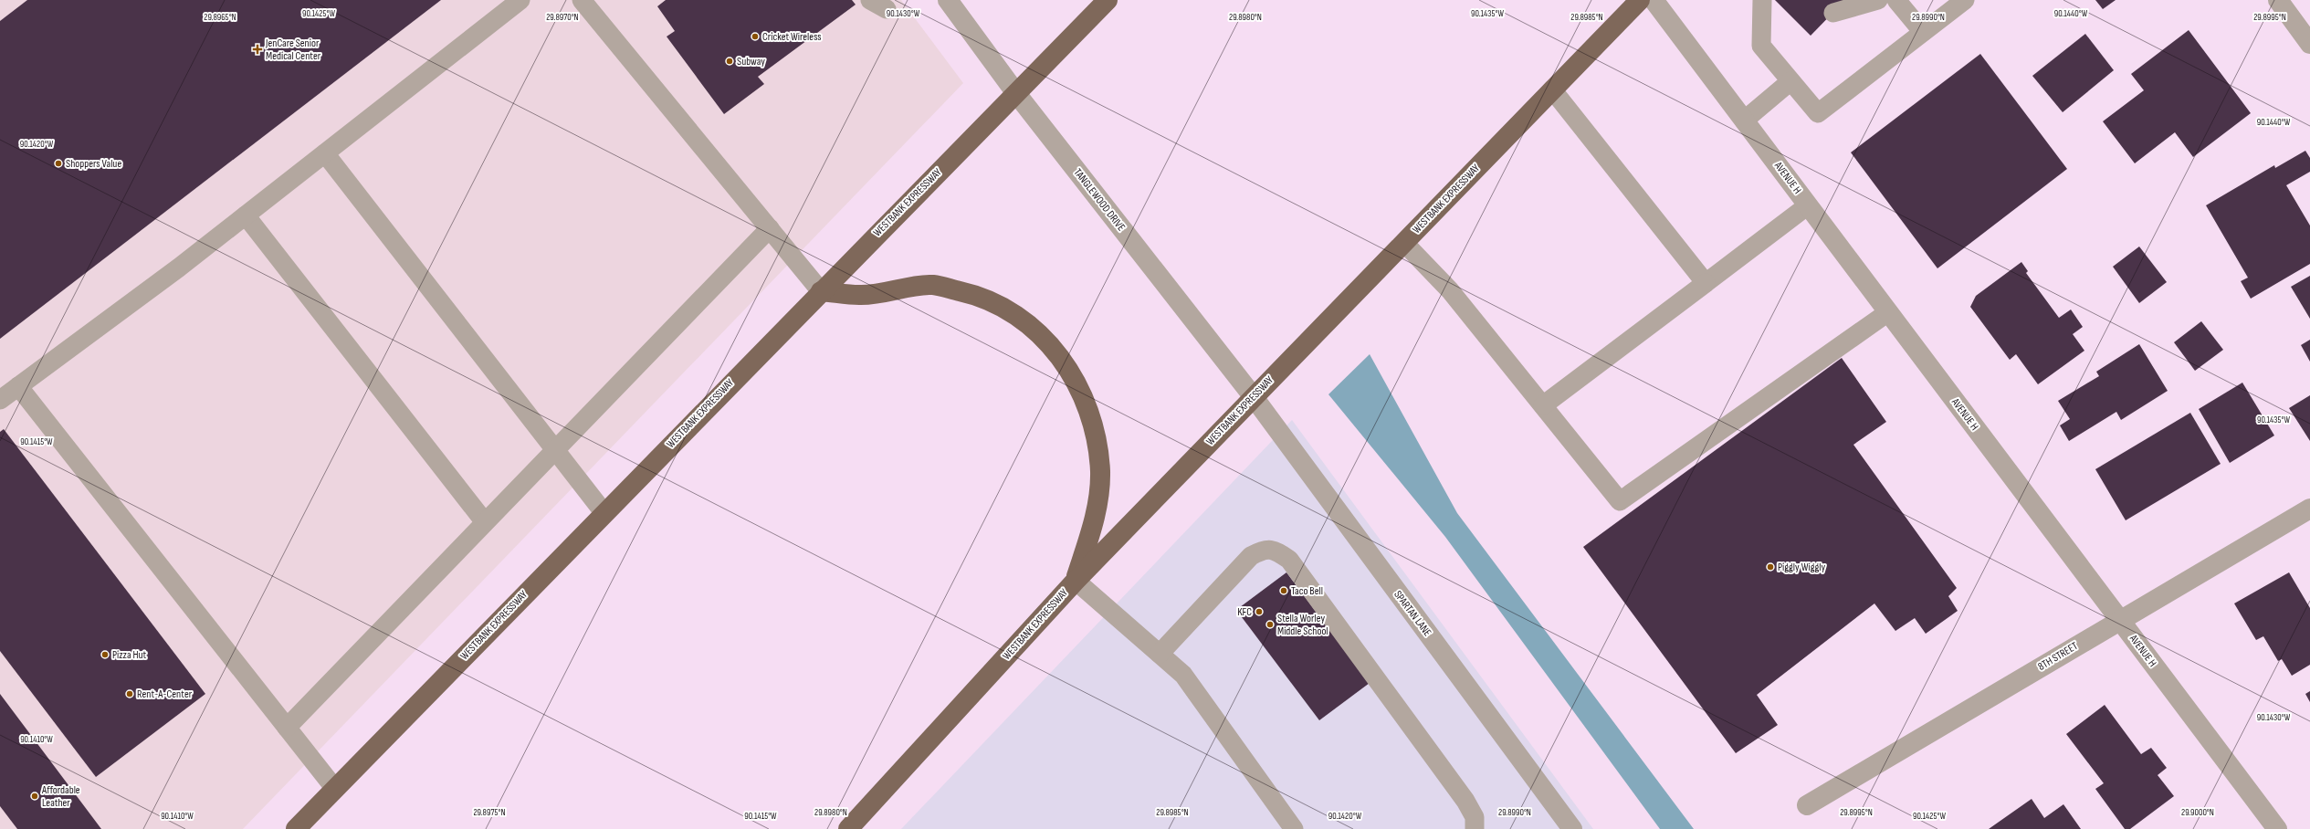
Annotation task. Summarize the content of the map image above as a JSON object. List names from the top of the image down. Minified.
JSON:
{"streets":{"highway":["WESTBANK EXPRESSWAY"],"street":["AVENUE H","TANGLEWOOD DRIVE","SPARTAN LANE","8TH STREET"]},"crossings":[["AVENUE H","8TH STREET"],["WESTBANK EXPRESSWAY","TANGLEWOOD DRIVE"],["WESTBANK EXPRESSWAY","SPARTAN LANE"],["TANGLEWOOD DRIVE","SPARTAN LANE"]],"places":{"other":["Cricket Wireless","Subway","Shoppers Value","Piggly Wiggly","Taco Bell","KFC","Stella Worley Middle School","Pizza Hut","Rent-A-Center","Affordable Leather"],"health":["JenCare Senior Medical Center"]},"coordinates":["90.1440°W","90.1430°W","90.1425°W","90.1435°W","29.8965°N","29.8970°N","29.8980°N","29.8985°N","29.8990°N","29.8995°N","90.1420°W","90.1415°W","90.1410°W","29.8975°N","29.9000°N"]}
